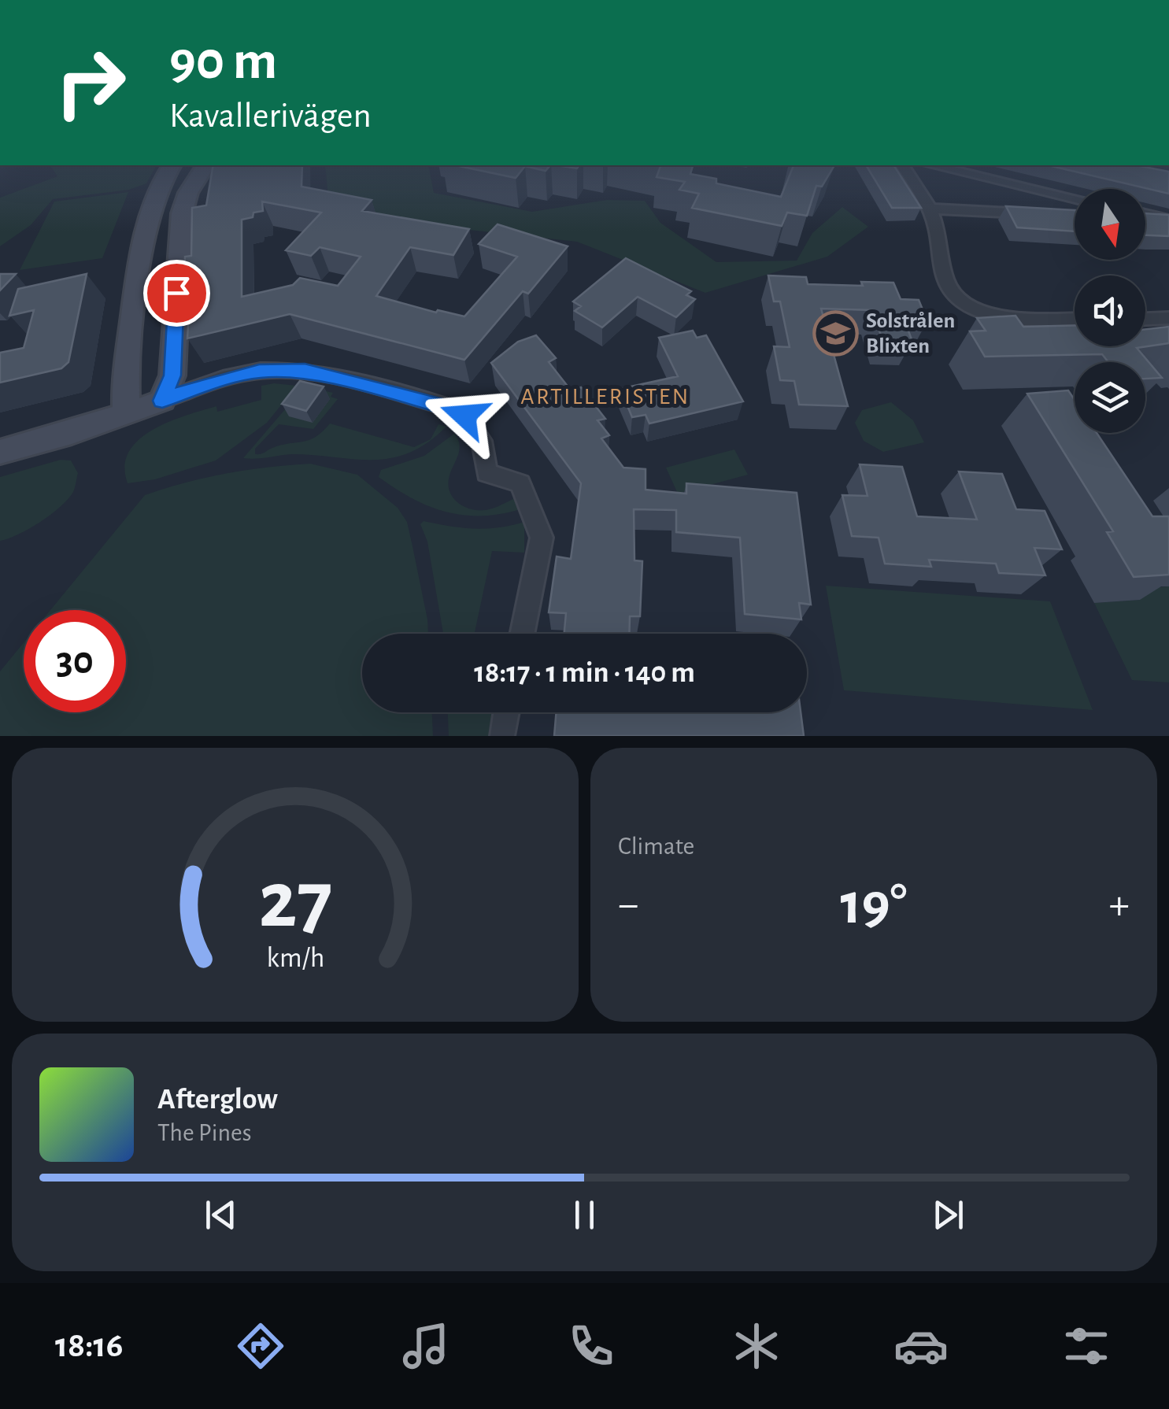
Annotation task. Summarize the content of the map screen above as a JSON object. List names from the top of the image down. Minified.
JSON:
{"districts":["ARTILLERISTEN"],"places":{"school or university":["Solstrålen Blixten"]},"north":"bottom","page":{"turn":["90 m","Kavallerivägen"],"limit":"30","trip":"18:17 · 1 min · 140 m","tile":"Climate","heat":["−","19°","+"],"song":["Afterglow","The Pines"],"tabs":"18:16","gauge":["27","km/h"]}}
